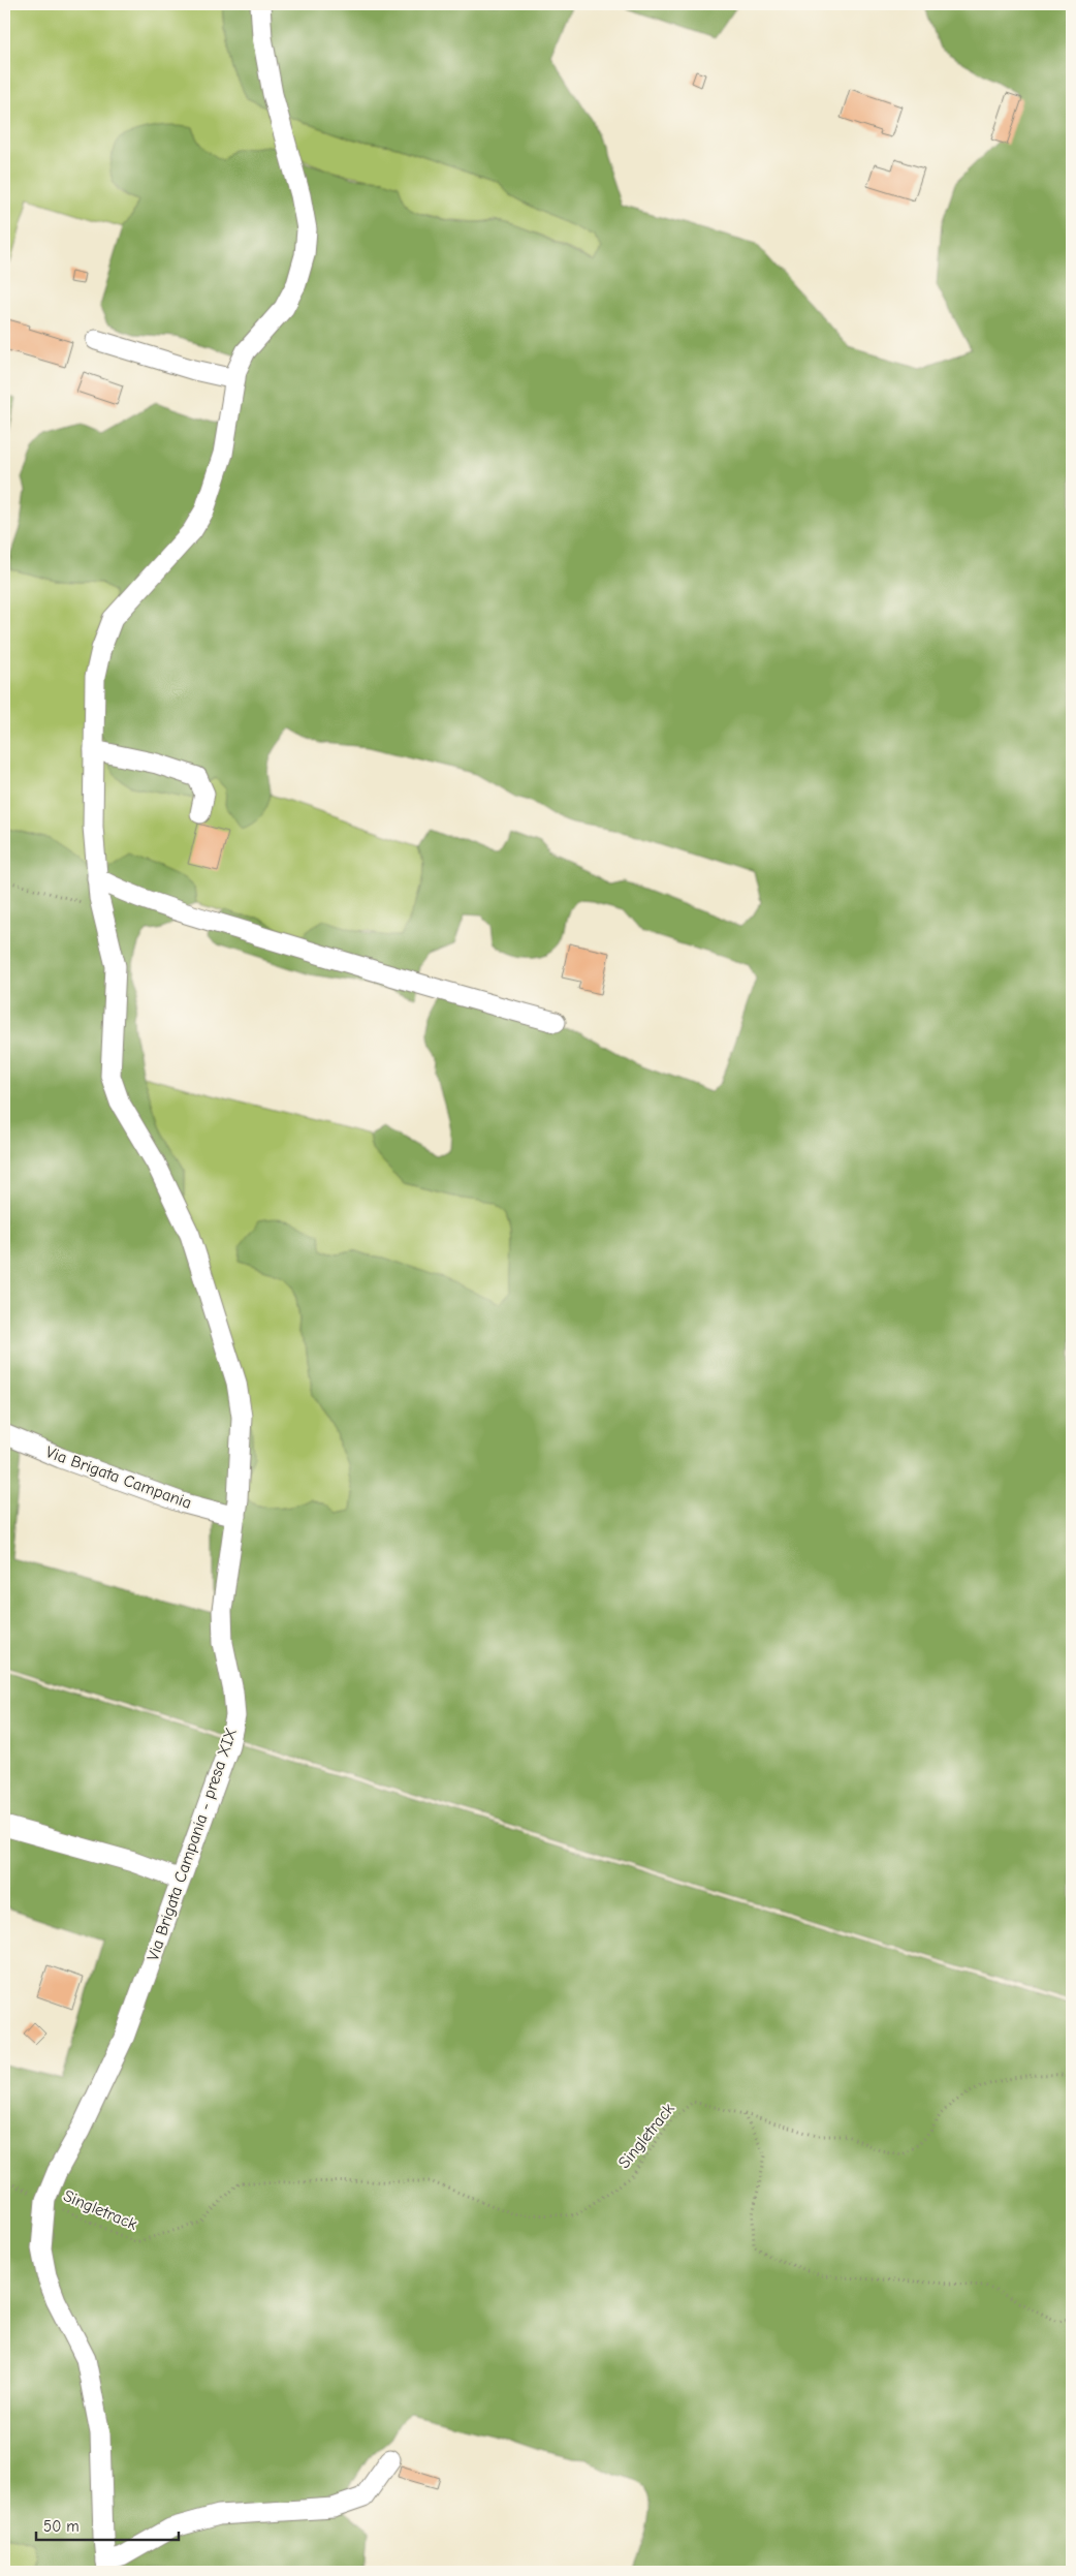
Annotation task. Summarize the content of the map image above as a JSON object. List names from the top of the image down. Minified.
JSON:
{"streets":{"street":["Via Brigata Campania","Via Brigata Campania - presa XIX"],"path":["Singletrack"]},"crossings":[["Via Brigata Campania","Via Brigata Campania - presa XIX"],["Via Brigata Campania - presa XIX","Singletrack"]],"scale_bar":"50 m"}
